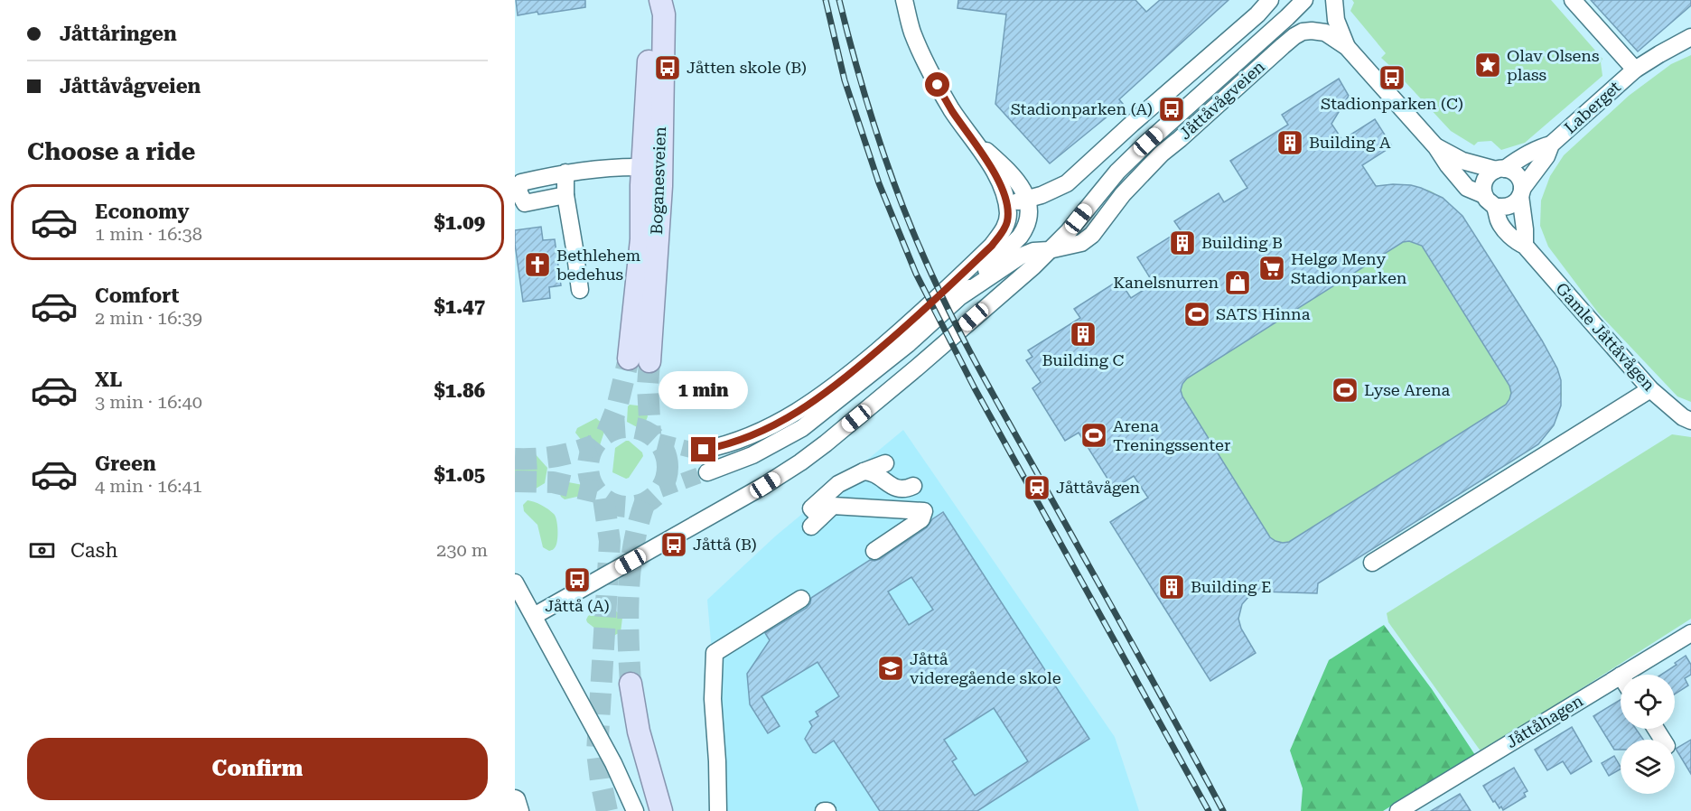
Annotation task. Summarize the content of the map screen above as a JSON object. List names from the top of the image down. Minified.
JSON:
{"streets":{"main road":["Boganesveien"],"street":["Jåttåvågveien","Laberget","Gamle Jåttåvågen","Jåttåhagen"]},"crossings":[["Laberget","Gamle Jåttåvågen"]],"places":{"place":["Olav Olsens plass"],"bus stop":["Jåtten skole (B)","Stadionparken (C)","Stadionparken (A)","Jåttå (B)","Jåttå (A)"],"building":["Building A","Building B","Building C","Building E"],"church":["Bethlehem bedehus"],"supermarket":["Helgø Meny Stadionparken"],"shop":["Kanelsnurren"],"sports":["SATS Hinna","Lyse Arena","Arena Treningssenter"],"station":["Jåttåvågen"],"school or university":["Jåttå videregående skole"]},"page":{"banner":["Jåttåringen","Jåttåvågveien"],"heading":"Choose a ride","list":[{"name":"Economy","note":"1 min · 16:38","value":"$1.09"},{"name":"Comfort","note":"2 min · 16:39","value":"$1.47"},{"name":"XL","note":"3 min · 16:40","value":"$1.86"},{"name":"Green","note":"4 min · 16:41","value":"$1.05"}],"bubble":"1 min","pay":["Cash","230 m"],"buttons":"Confirm"}}
